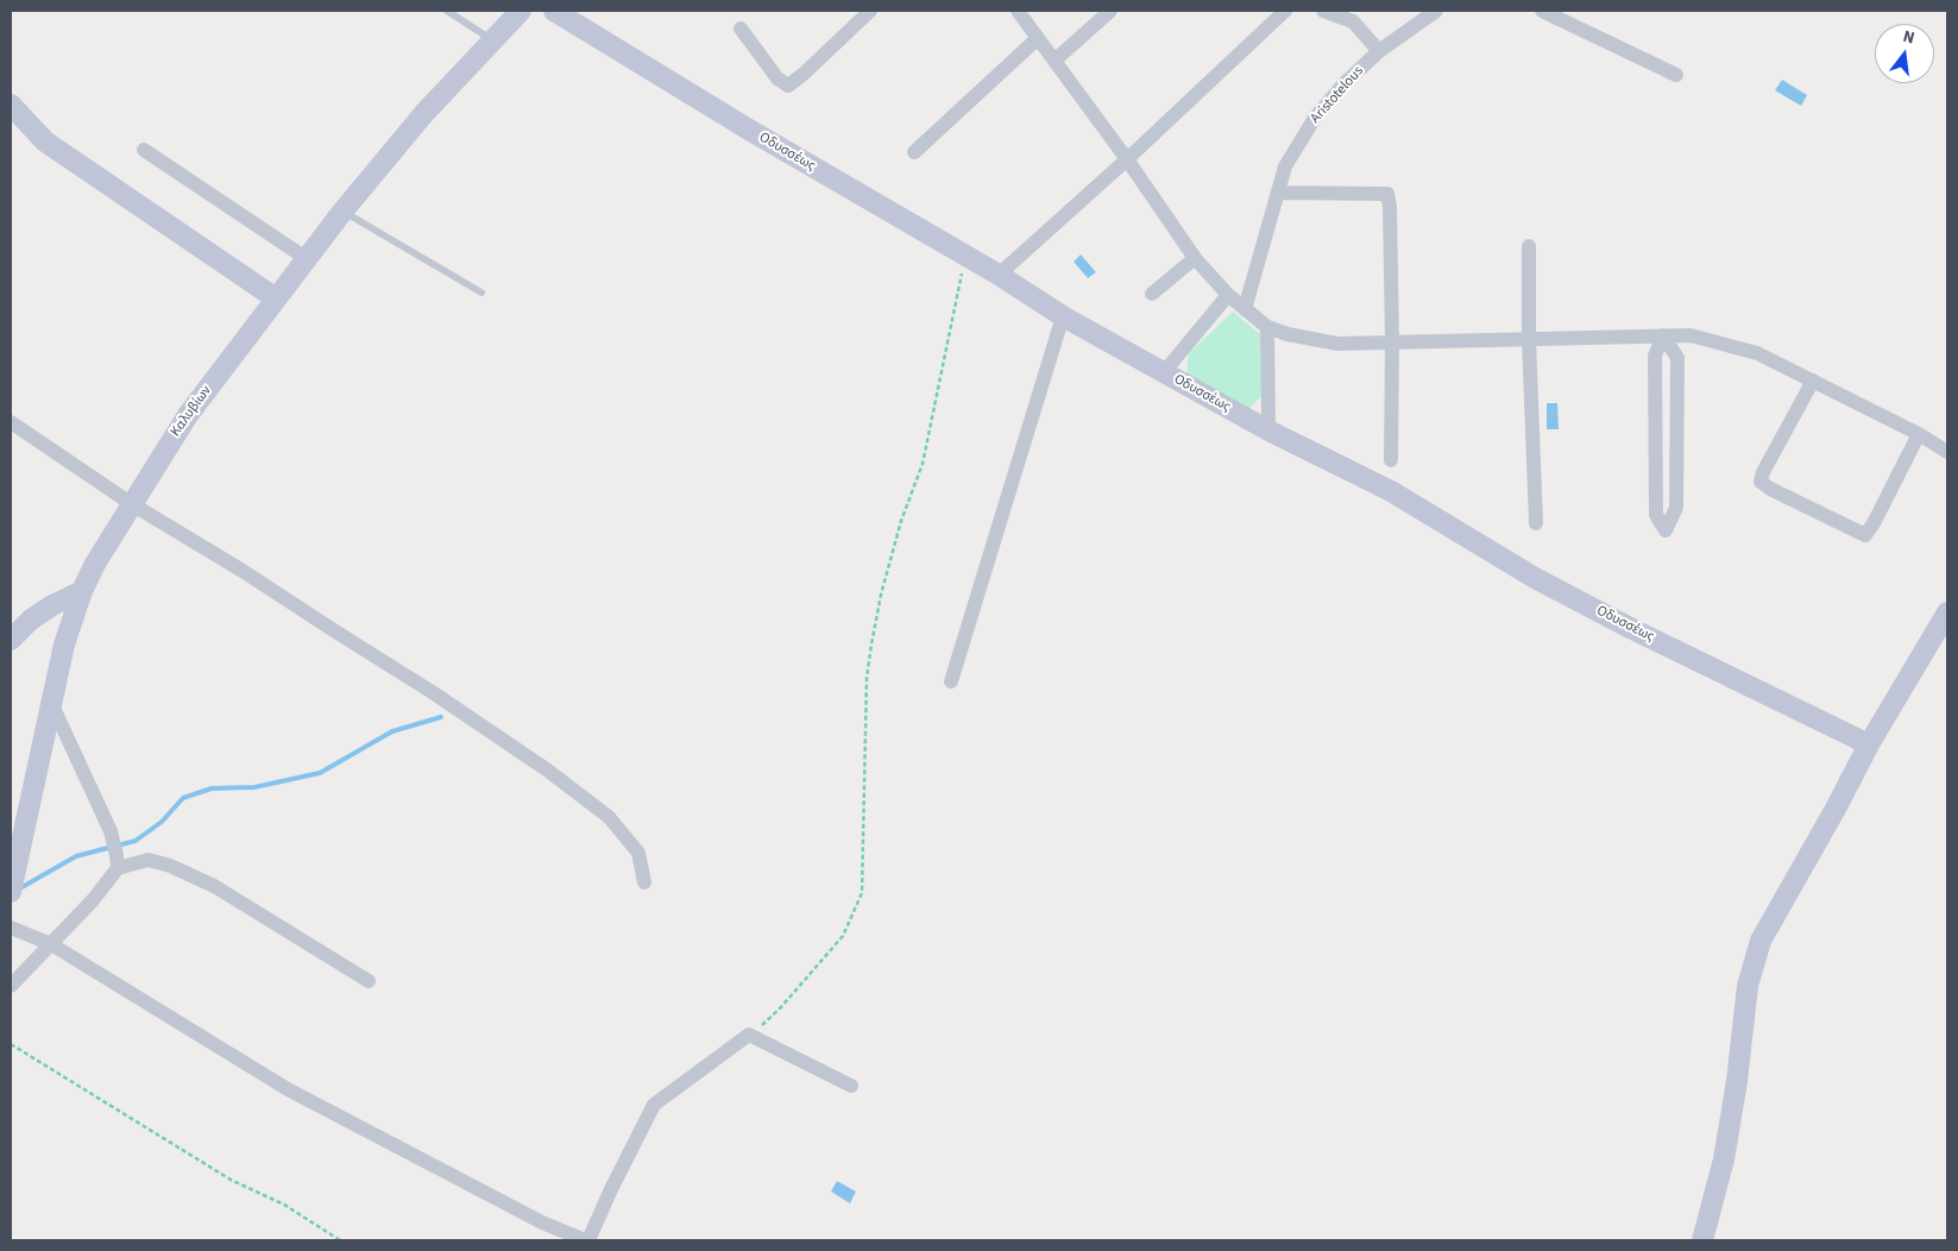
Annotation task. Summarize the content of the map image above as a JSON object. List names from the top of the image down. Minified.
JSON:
{"streets":{"street":["Aristotelous","Οδυσσέως","Καλυβίων"]},"north":"top"}
